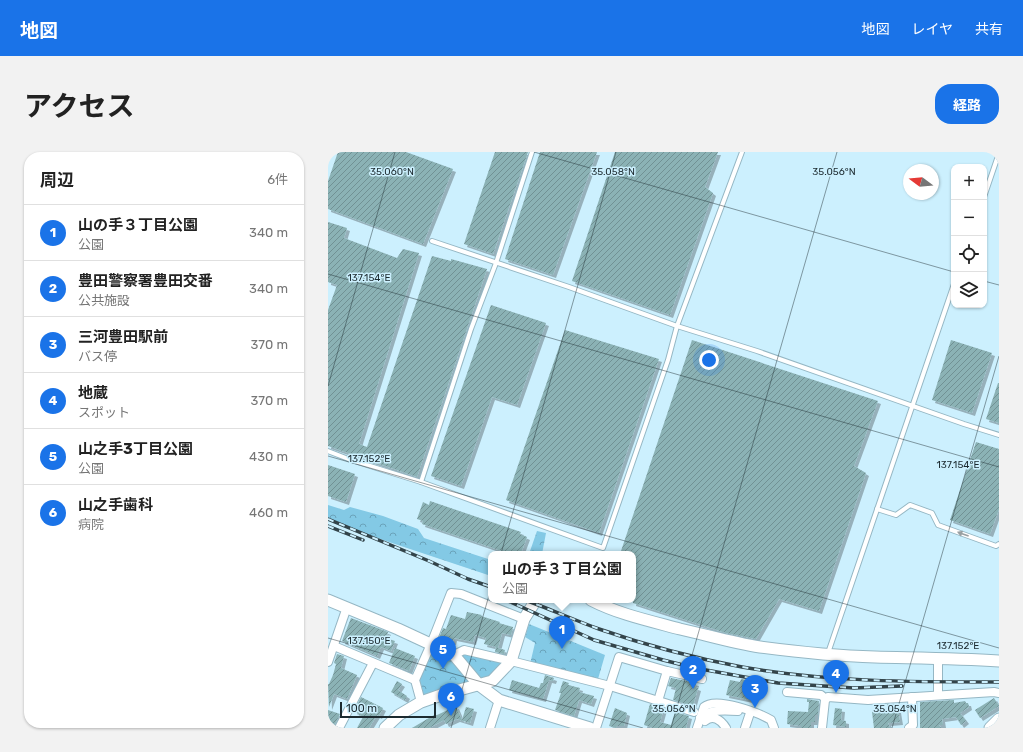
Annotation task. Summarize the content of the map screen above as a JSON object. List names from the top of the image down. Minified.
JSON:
{"scale_bar":"100 m","north":"left","page":{"header":"地図","nav":["地図","レイヤ","共有"],"title":"アクセス","buttons":"経路","heading":["周辺","6件"],"map_buttons":["+","−"],"list":[{"mark":"1","name":"山の手３丁目公園","note":"公園","value":"340 m"},{"mark":"2","name":"豊田警察署豊田交番","note":"公共施設","value":"340 m"},{"mark":"3","name":"三河豊田駅前","note":"バス停","value":"370 m"},{"mark":"4","name":"地蔵","note":"スポット","value":"370 m"},{"mark":"5","name":"山之手3丁目公園","note":"公園","value":"430 m"},{"mark":"6","name":"山之手歯科","note":"病院","value":"460 m"}],"popup":["山の手３丁目公園","公園"],"pins":["1","5","2","4","3","6"],"scale":"100 m"},"coordinates":["35.060°N","35.058°N","35.056°N","137.154°E","137.152°E","137.150°E","35.054°N"]}
